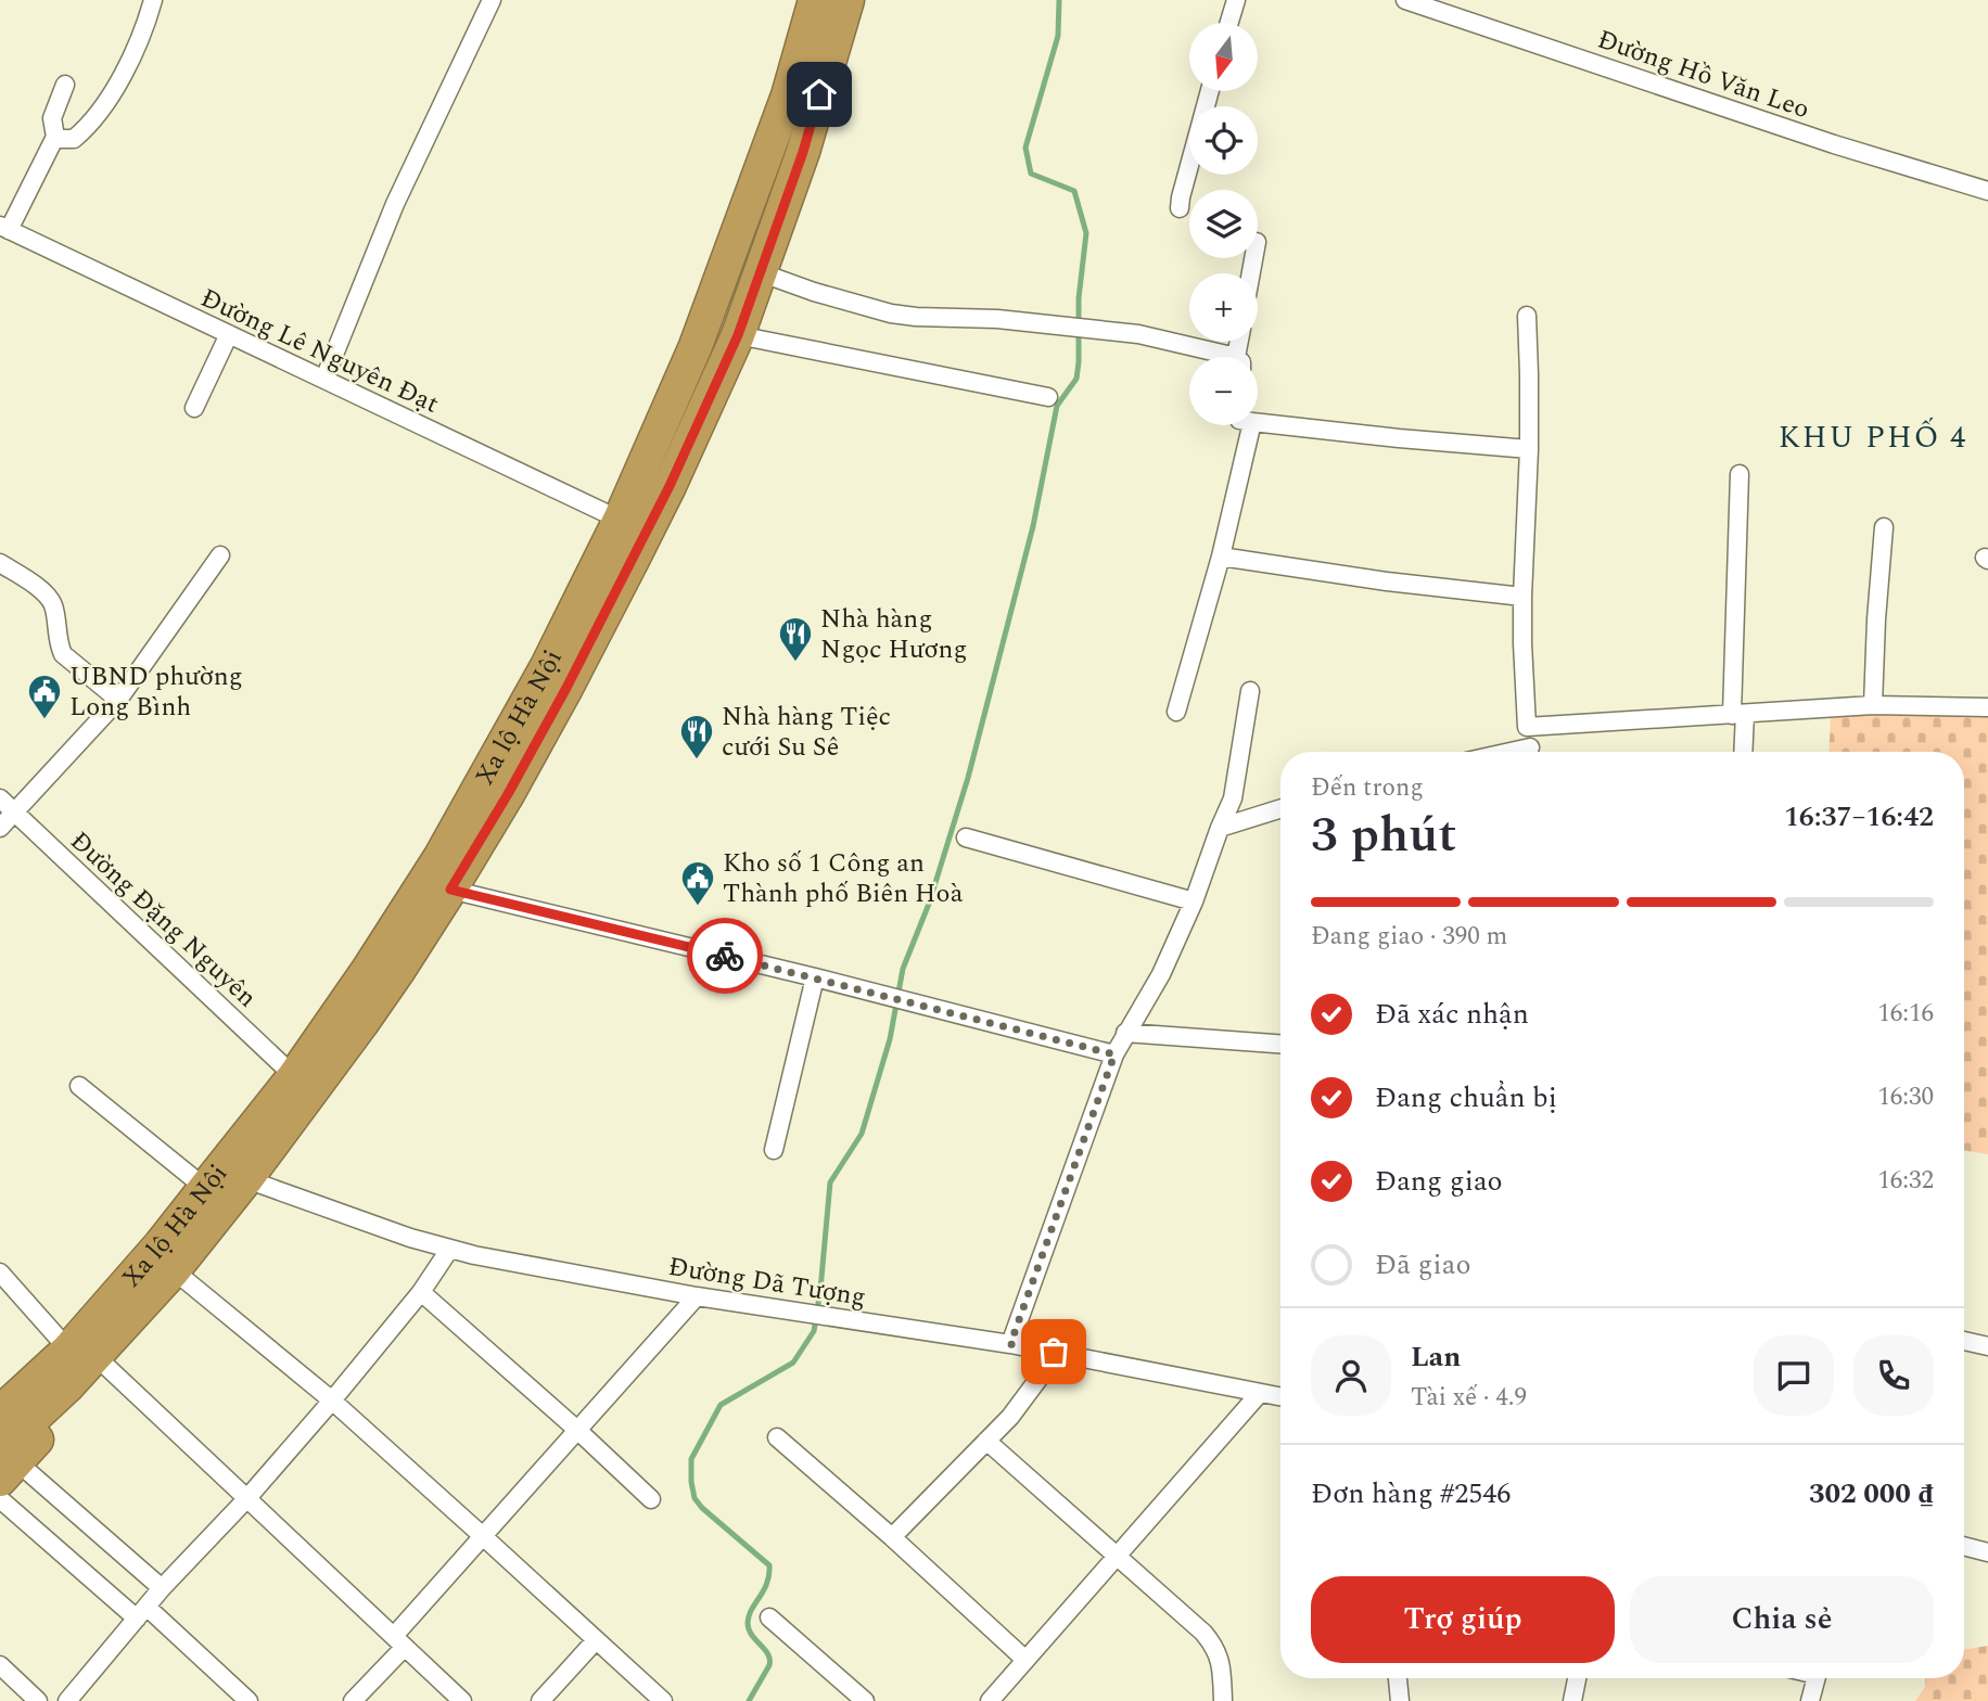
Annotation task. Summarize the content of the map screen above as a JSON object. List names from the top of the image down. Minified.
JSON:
{"streets":{"highway":["Xa lộ Hà Nội"],"street":["Đường Hồ Văn Leo","Đường Lê Nguyên Đạt","Đường Đặng Nguyên","Đường Dã Tượng"]},"crossings":[["Đường Lê Nguyên Đạt","Xa lộ Hà Nội"],["Xa lộ Hà Nội","Đường Đặng Nguyên"]],"districts":["KHU PHỐ 4"],"places":{"restaurant":["Nhà hàng Ngọc Hương","Nhà hàng Tiệc cưới Su Sê"],"public building":["UBND phường Long Bình","Kho số 1 Công an Thành phố Biên Hoà"]},"north":"bottom","page":{"map_buttons":["+","−"],"heading":["3 phút","Đến trong","16:37–16:42"],"panel":["Lan","Tài xế · 4.9","Đơn hàng #2546","302 000 ₫"],"bar":"Đang giao · 390 m","list":[["Đã xác nhận","16:16"],["Đang chuẩn bị","16:30"],["Đang giao","16:32"],"Đã giao"],"buttons":["Trợ giúp","Chia sẻ"]}}
